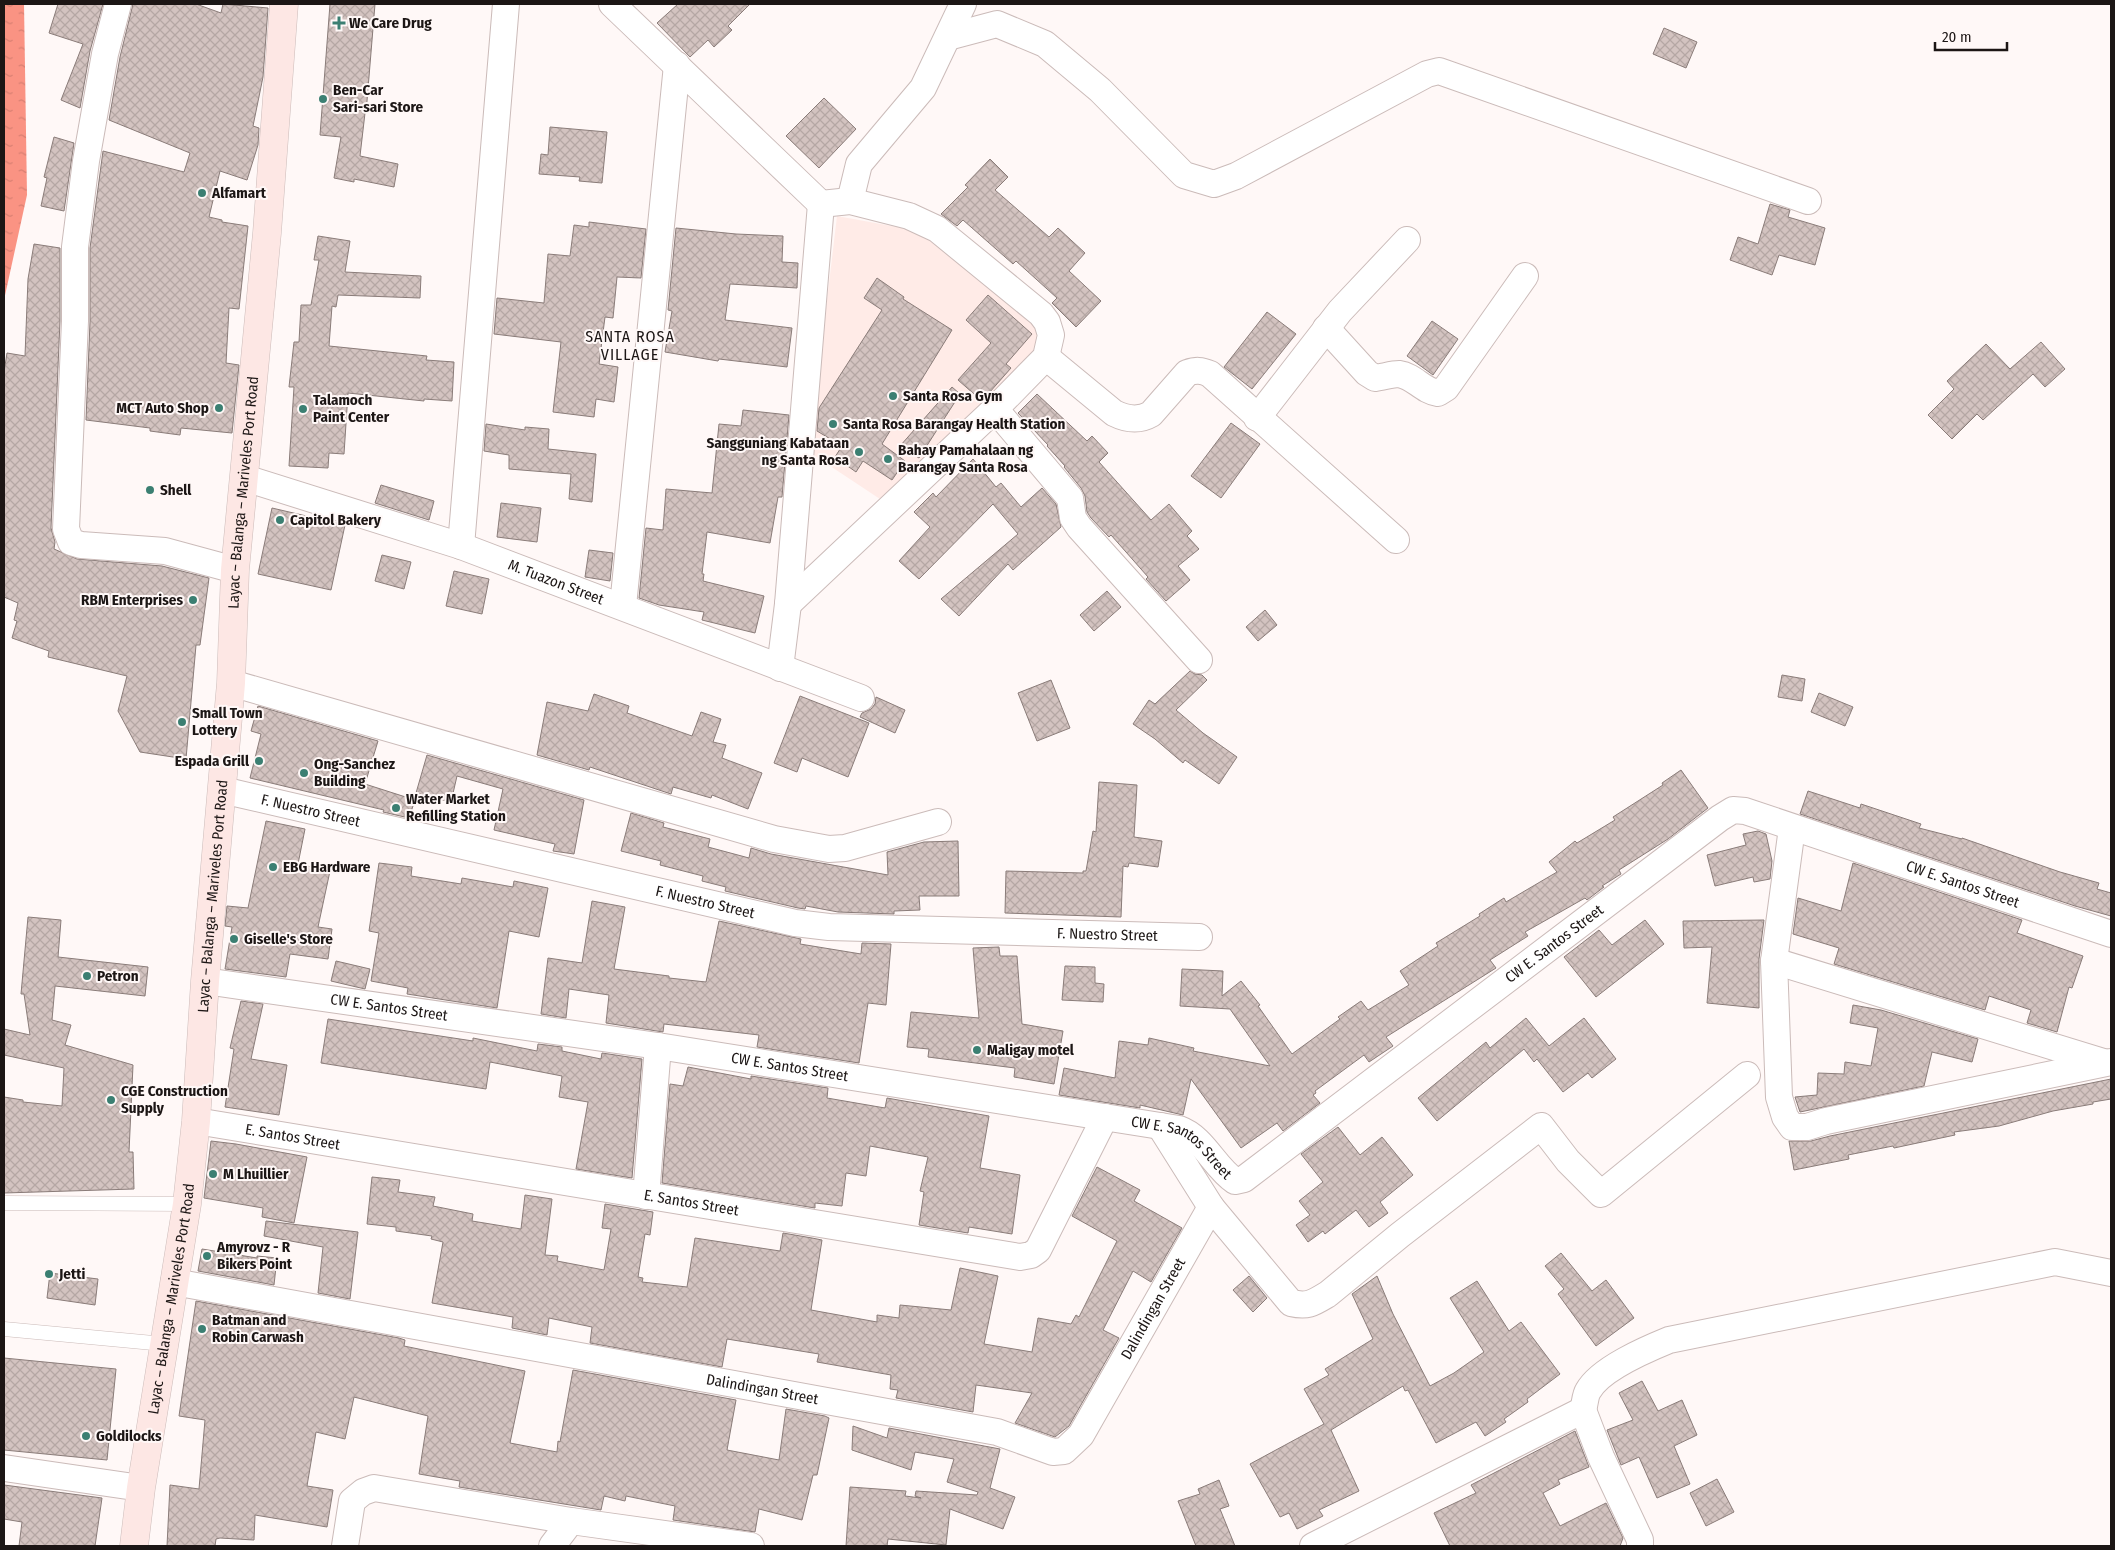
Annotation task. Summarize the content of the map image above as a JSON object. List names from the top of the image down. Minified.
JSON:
{"streets":{"main road":["Layac – Balanga – Mariveles Port Road"],"street":["M. Tuazon Street","F. Nuestro Street","CW E. Santos Street","E. Santos Street","Dalindingan Street"]},"crossings":[["Layac – Balanga – Mariveles Port Road","M. Tuazon Street"],["Layac – Balanga – Mariveles Port Road","F. Nuestro Street"],["Layac – Balanga – Mariveles Port Road","CW E. Santos Street"],["Layac – Balanga – Mariveles Port Road","E. Santos Street"],["Layac – Balanga – Mariveles Port Road","Dalindingan Street"],["CW E. Santos Street","E. Santos Street"]],"districts":["SANTA ROSA VILLAGE"],"places":{"health":["We Care Drug"],"other":["Ben-Car Sari-sari Store","Alfamart","Santa Rosa Gym","MCT Auto Shop","Talamoch Paint Center","Santa Rosa Barangay Health Station","Sangguniang Kabataan ng Santa Rosa","Bahay Pamahalaan ng Barangay Santa Rosa","Shell","Capitol Bakery","RBM Enterprises","Small Town Lottery","Espada Grill","Ong-Sanchez Building","Water Market Refilling Station","EBG Hardware","Giselle's Store","Petron","Maligay motel","CGE Construction Supply","M Lhuillier","Amyrovz - R Bikers Point","Jetti","Batman and Robin Carwash","Goldilocks"]},"scale_bar":"20 m"}
